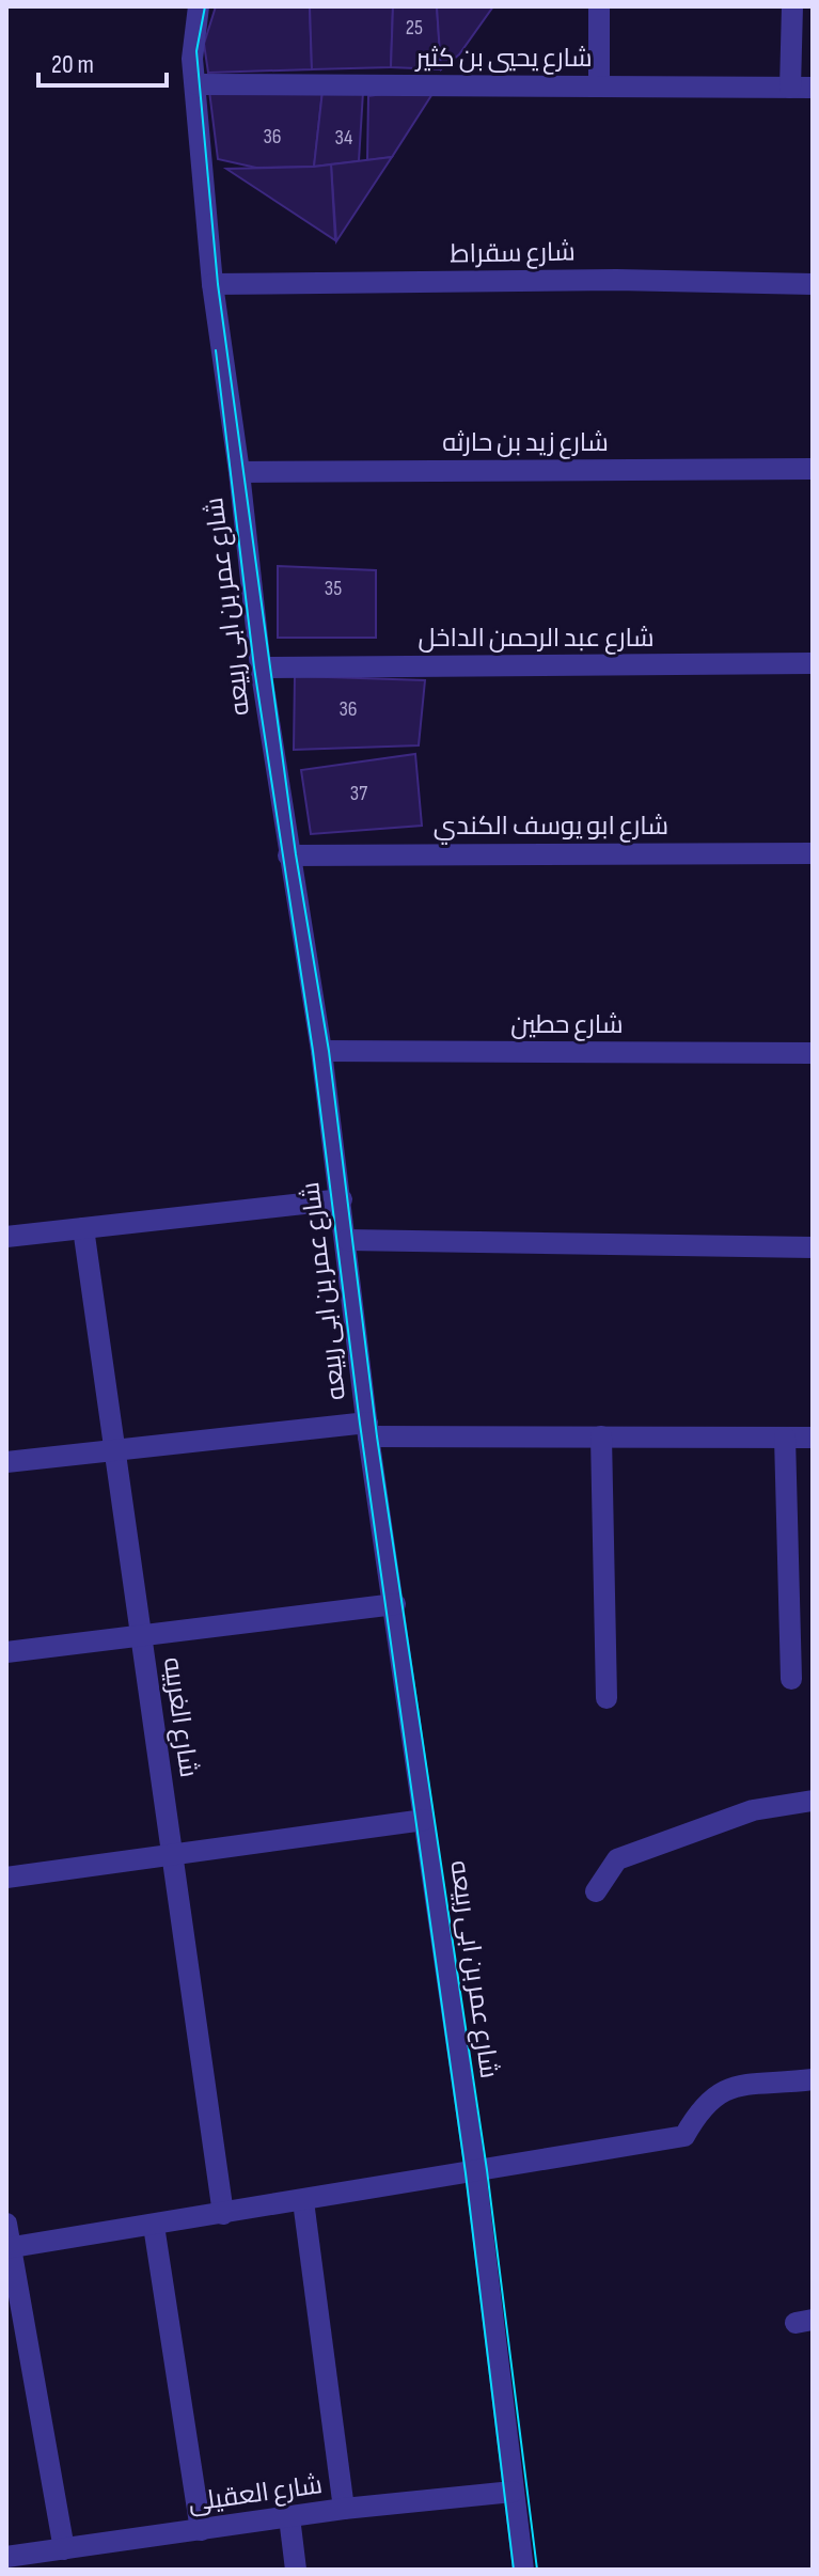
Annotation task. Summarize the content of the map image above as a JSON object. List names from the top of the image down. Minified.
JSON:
{"streets":{"street":["شارع يحيي بن كثير","شارع سقراط","شارع زيد بن حارثه","شارع عمر بن ابى ربيعه","شارع عبد الرحمن الداخل","شارع ابو يوسف الكندي","شارع حطين","شارع الغربيه","شارع العقيلى"]},"crossings":[["شارع يحيي بن كثير","شارع عمر بن ابى ربيعه"],["شارع سقراط","شارع عمر بن ابى ربيعه"],["شارع زيد بن حارثه","شارع عمر بن ابى ربيعه"],["شارع عمر بن ابى ربيعه","شارع عبد الرحمن الداخل"],["شارع عمر بن ابى ربيعه","شارع ابو يوسف الكندي"],["شارع عمر بن ابى ربيعه","شارع حطين"],["شارع عمر بن ابى ربيعه","شارع العقيلى"]],"house_numbers":["25","36","34","35","36","37"],"scale_bar":"20 m"}
